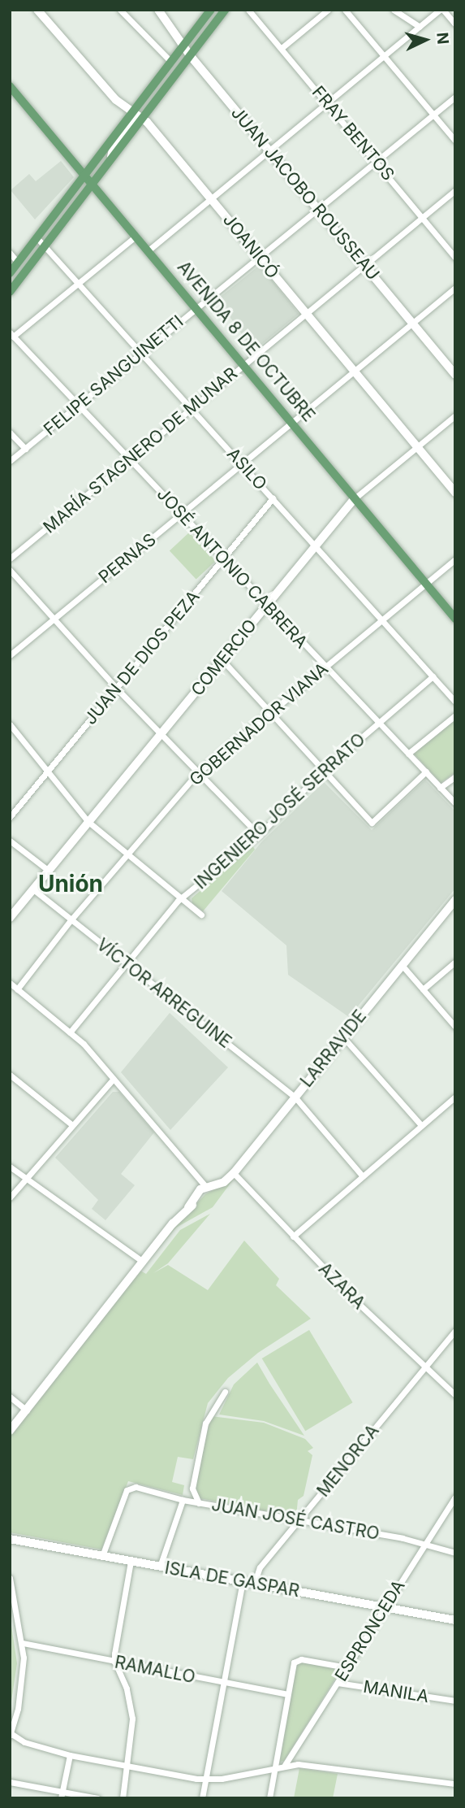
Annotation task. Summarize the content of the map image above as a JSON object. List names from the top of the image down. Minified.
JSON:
{"streets":{"main road":["AVENIDA 8 DE OCTUBRE"],"street":["FRAY BENTOS","JUAN JACOBO ROUSSEAU","JOANICÓ","FELIPE SANGUINETTI","MARÍA STAGNERO DE MUNAR","ASILO","PERNAS","JOSÉ ANTONIO CABRERA","JUAN DE DIOS PEZA","COMERCIO","GOBERNADOR VIANA","INGENIERO JOSÉ SERRATO","VÍCTOR ARREGUINE","LARRAVIDE","AZARA","MENORCA","JUAN JOSÉ CASTRO","ISLA DE GASPAR","ESPRONCEDA","RAMALLO","MANILA"]},"crossings":[["FRAY BENTOS","FELIPE SANGUINETTI"],["FRAY BENTOS","MARÍA STAGNERO DE MUNAR"],["JUAN JACOBO ROUSSEAU","FELIPE SANGUINETTI"],["JUAN JACOBO ROUSSEAU","MARÍA STAGNERO DE MUNAR"],["JUAN JACOBO ROUSSEAU","PERNAS"],["JOANICÓ","FELIPE SANGUINETTI"],["JOANICÓ","MARÍA STAGNERO DE MUNAR"],["JOANICÓ","PERNAS"],["JOANICÓ","COMERCIO"],["AVENIDA 8 DE OCTUBRE","FELIPE SANGUINETTI"],["AVENIDA 8 DE OCTUBRE","MARÍA STAGNERO DE MUNAR"],["AVENIDA 8 DE OCTUBRE","PERNAS"],["AVENIDA 8 DE OCTUBRE","COMERCIO"],["AVENIDA 8 DE OCTUBRE","GOBERNADOR VIANA"],["FELIPE SANGUINETTI","ASILO"],["FELIPE SANGUINETTI","JOSÉ ANTONIO CABRERA"],["MARÍA STAGNERO DE MUNAR","ASILO"],["MARÍA STAGNERO DE MUNAR","JOSÉ ANTONIO CABRERA"],["ASILO","PERNAS"],["ASILO","JUAN DE DIOS PEZA"],["ASILO","COMERCIO"],["ASILO","GOBERNADOR VIANA"],["ASILO","INGENIERO JOSÉ SERRATO"],["PERNAS","JOSÉ ANTONIO CABRERA"],["JOSÉ ANTONIO CABRERA","JUAN DE DIOS PEZA"],["JOSÉ ANTONIO CABRERA","COMERCIO"],["JOSÉ ANTONIO CABRERA","GOBERNADOR VIANA"],["JOSÉ ANTONIO CABRERA","INGENIERO JOSÉ SERRATO"],["COMERCIO","VÍCTOR ARREGUINE"],["GOBERNADOR VIANA","VÍCTOR ARREGUINE"],["INGENIERO JOSÉ SERRATO","VÍCTOR ARREGUINE"],["VÍCTOR ARREGUINE","LARRAVIDE"],["LARRAVIDE","AZARA"],["AZARA","MENORCA"],["MENORCA","JUAN JOSÉ CASTRO"],["MENORCA","ISLA DE GASPAR"],["JUAN JOSÉ CASTRO","ISLA DE GASPAR"],["JUAN JOSÉ CASTRO","ESPRONCEDA"],["ISLA DE GASPAR","ESPRONCEDA"],["ESPRONCEDA","MANILA"]],"districts":["Unión"],"north":"right"}
